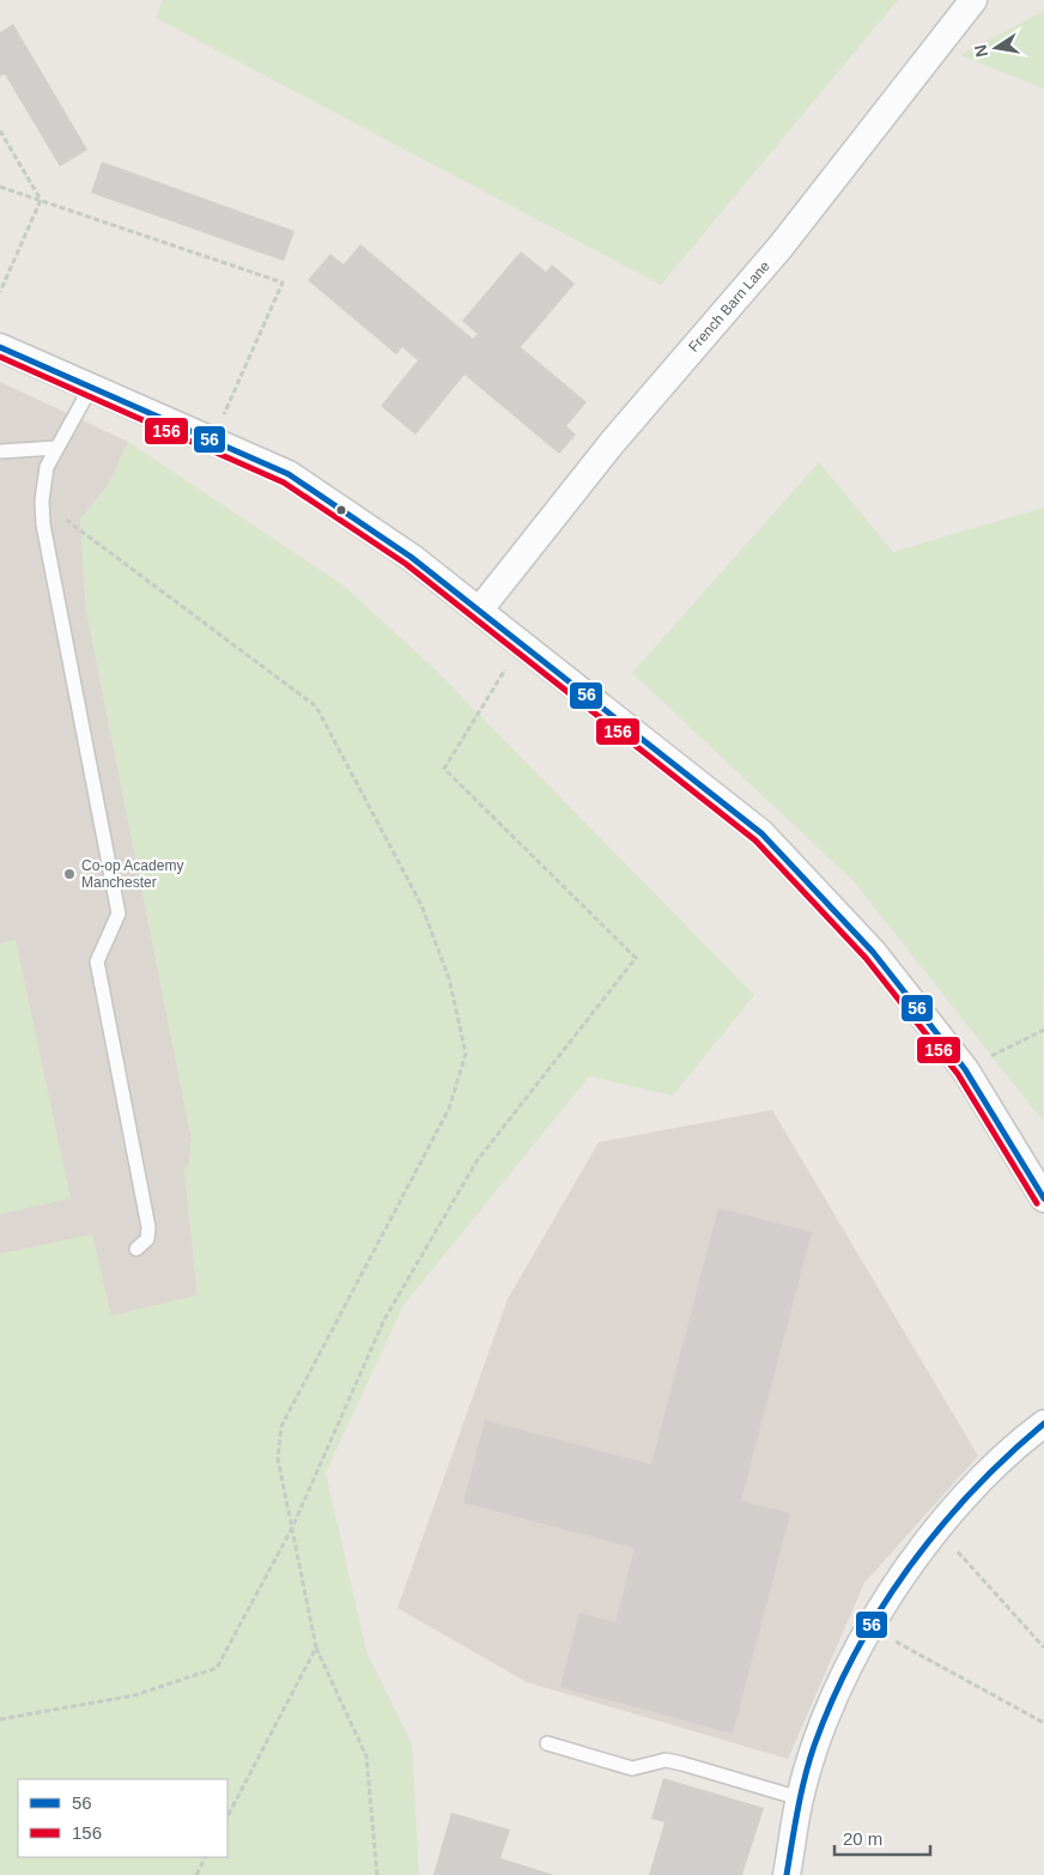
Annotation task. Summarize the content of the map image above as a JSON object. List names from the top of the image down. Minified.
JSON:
{"streets":{"street":["French Barn Lane"]},"places":["Co-op Academy Manchester"],"lines":["transit line 56","transit line 156"],"legend":["56","156"],"scale_bar":"20 m","north":"left"}
